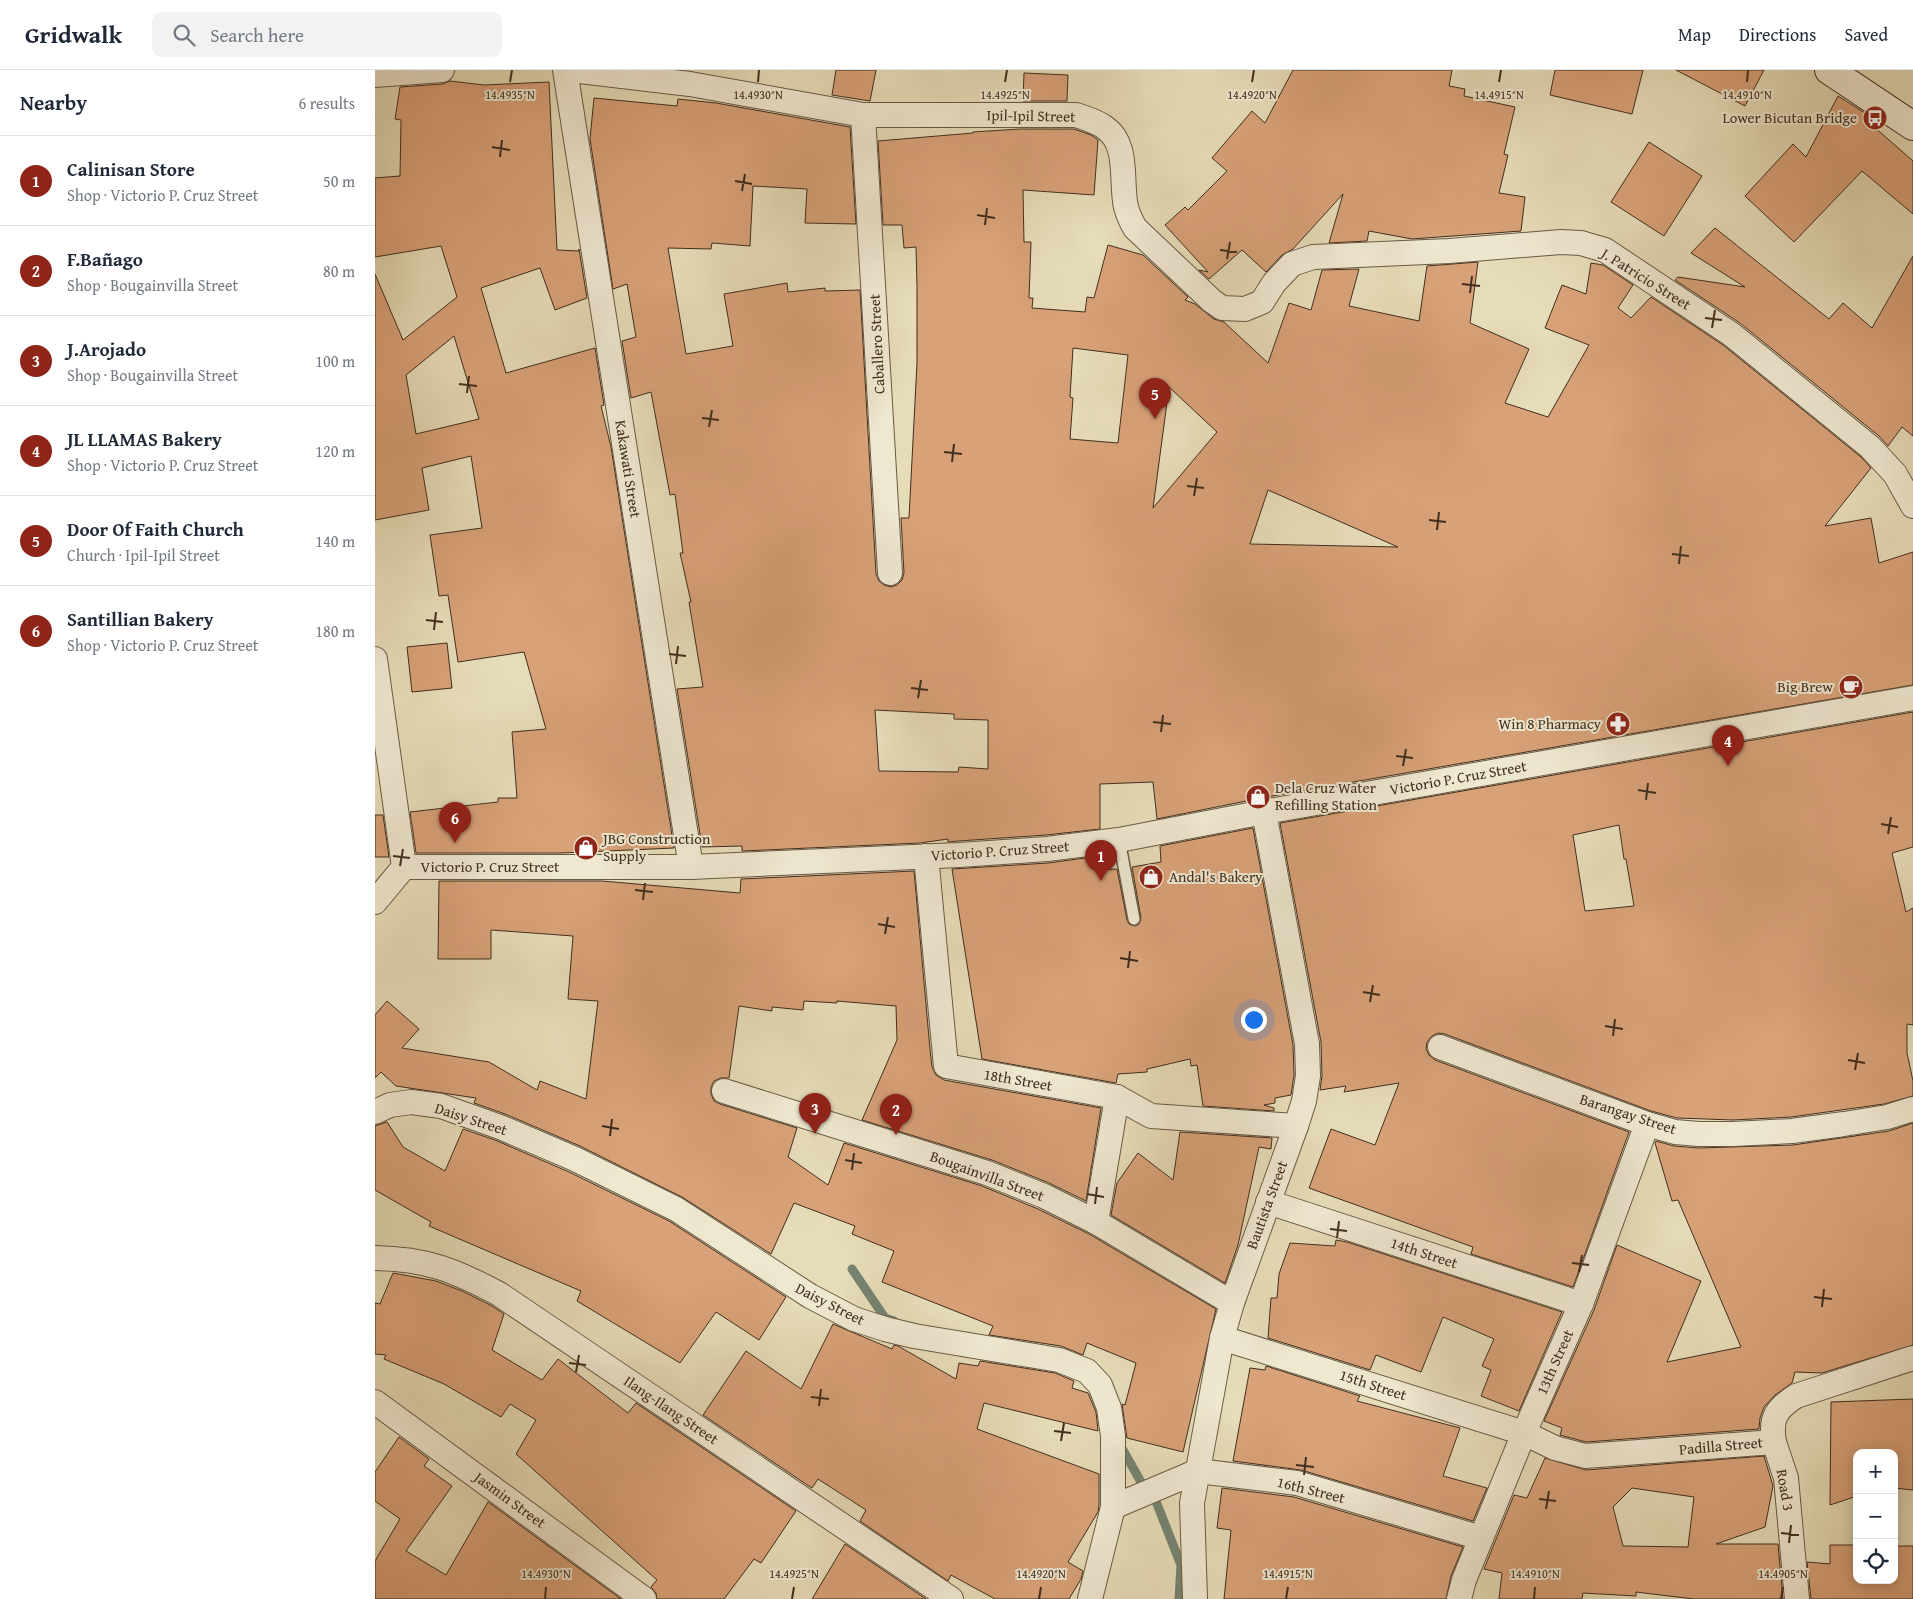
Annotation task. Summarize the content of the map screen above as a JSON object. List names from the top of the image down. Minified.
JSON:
{"streets":{"street":["Ipil-Ipil Street","J. Patricio Street","Caballero Street","Kakawati Street","Victorio P. Cruz Street","18th Street","Barangay Street","Daisy Street","Bougainvilla Street","Bautista Street","14th Street","13th Street","15th Street","Ilang-Ilang Street","Padilla Street","16th Street","Road 3","Jasmin Street"]},"crossings":[["Ipil-Ipil Street","J. Patricio Street"],["Ipil-Ipil Street","Caballero Street"],["Kakawati Street","Victorio P. Cruz Street"],["Victorio P. Cruz Street","18th Street"],["Victorio P. Cruz Street","Bautista Street"],["18th Street","Bautista Street"],["Barangay Street","13th Street"],["Daisy Street","16th Street"],["Bougainvilla Street","Bautista Street"],["Bautista Street","14th Street"],["Bautista Street","15th Street"],["Bautista Street","16th Street"],["14th Street","13th Street"],["13th Street","15th Street"],["13th Street","Padilla Street"],["13th Street","16th Street"],["15th Street","Padilla Street"],["Padilla Street","Road 3"]],"places":{"bus stop":["Lower Bicutan Bridge"],"cafe":["Big Brew"],"pharmacy":["Win 8 Pharmacy"],"shop":["Dela Cruz Water Refilling Station","JBG Construction Supply","Andal's Bakery"]},"page":{"header":"Gridwalk","search":"Search here","nav":["Map","Directions","Saved"],"heading":["Nearby","6 results"],"list":[{"mark":"1","name":"Calinisan Store","note":"Shop · Victorio P. Cruz Street","value":"50 m"},{"mark":"2","name":"F.Bañago","note":"Shop · Bougainvilla Street","value":"80 m"},{"mark":"3","name":"J.Arojado","note":"Shop · Bougainvilla Street","value":"100 m"},{"mark":"4","name":"JL LLAMAS Bakery","note":"Shop · Victorio P. Cruz Street","value":"120 m"},{"mark":"5","name":"Door Of Faith Church","note":"Church · Ipil-Ipil Street","value":"140 m"},{"mark":"6","name":"Santillian Bakery","note":"Shop · Victorio P. Cruz Street","value":"180 m"}],"pins":["5","4","6","1","3","2"],"map_buttons":["+","−"]},"coordinates":["14.4935°N","14.4930°N","14.4925°N","14.4920°N","14.4915°N","14.4910°N","14.4905°N"]}
